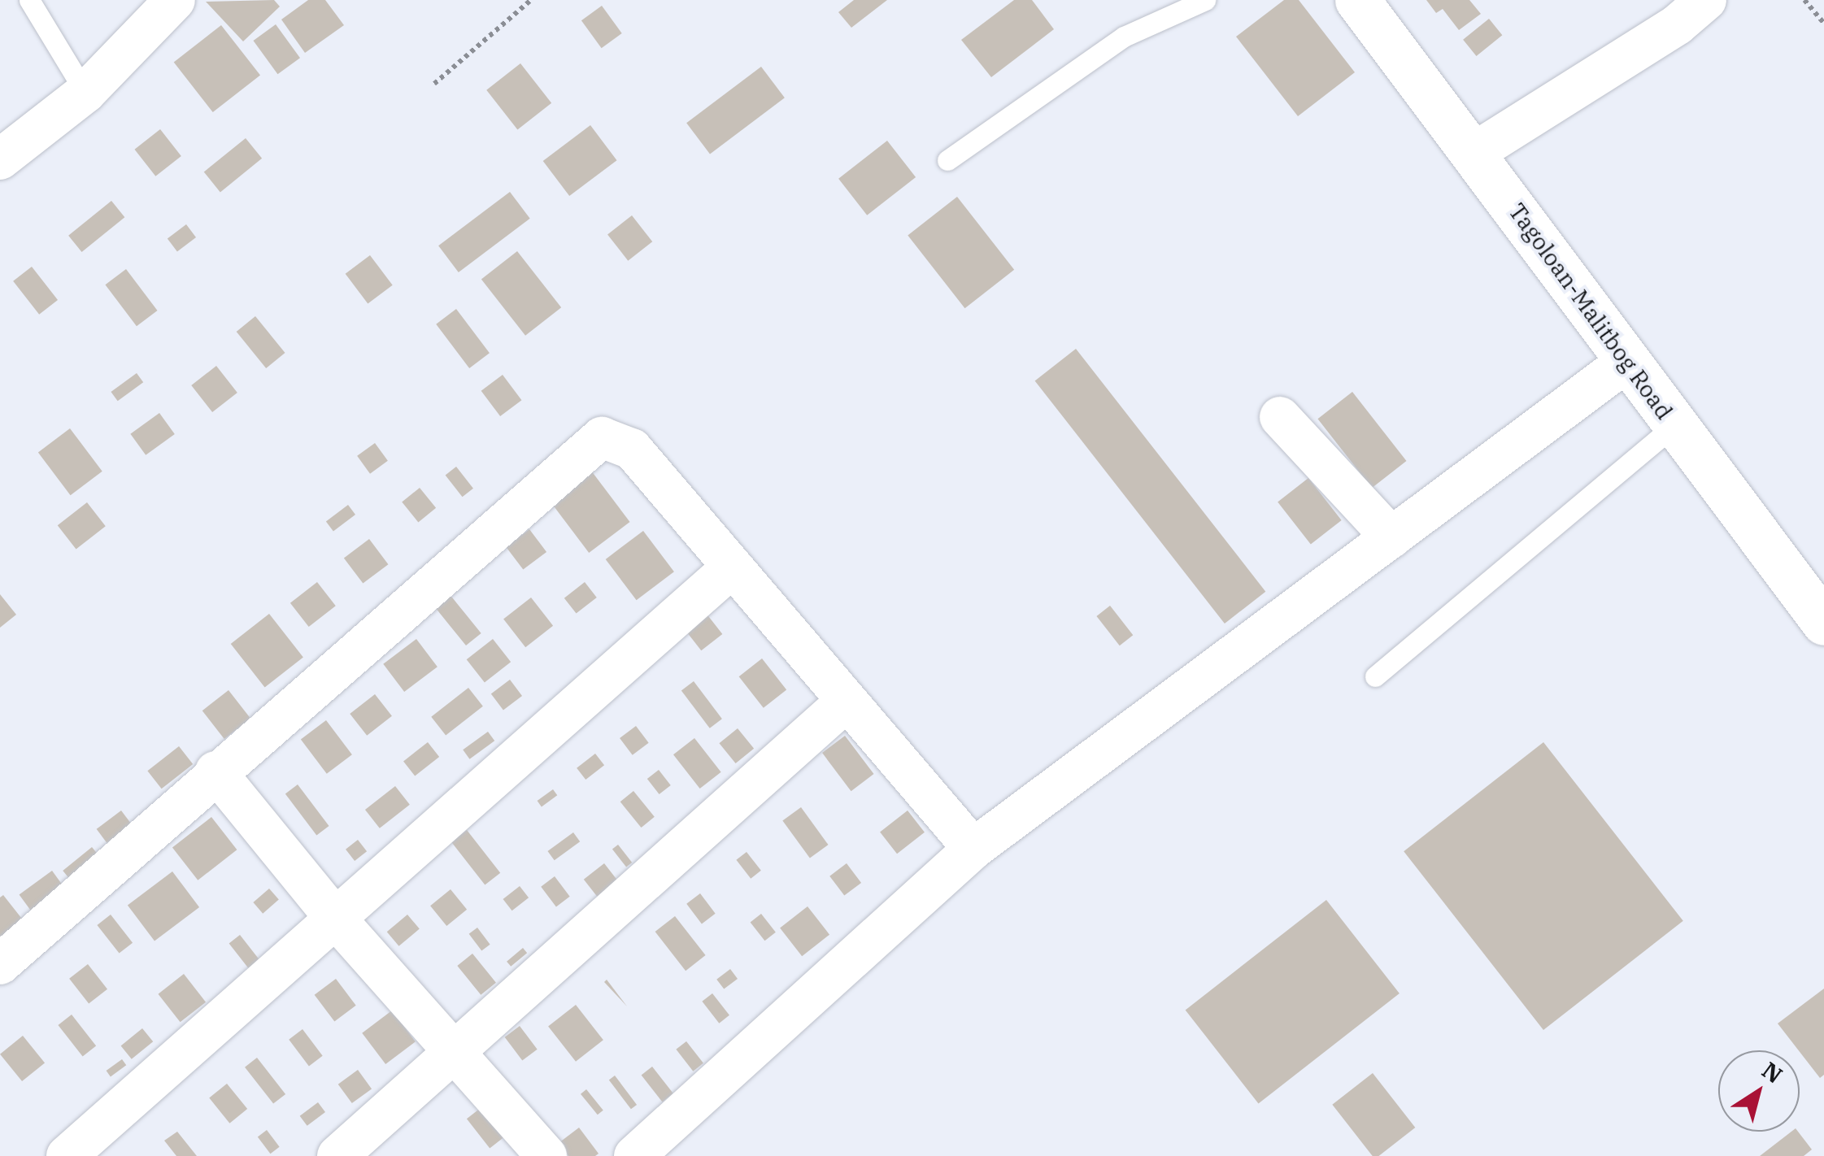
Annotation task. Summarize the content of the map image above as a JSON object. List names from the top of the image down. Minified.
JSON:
{"streets":{"main road":["Tagoloan-Malitbog Road"]},"north":"top right"}
